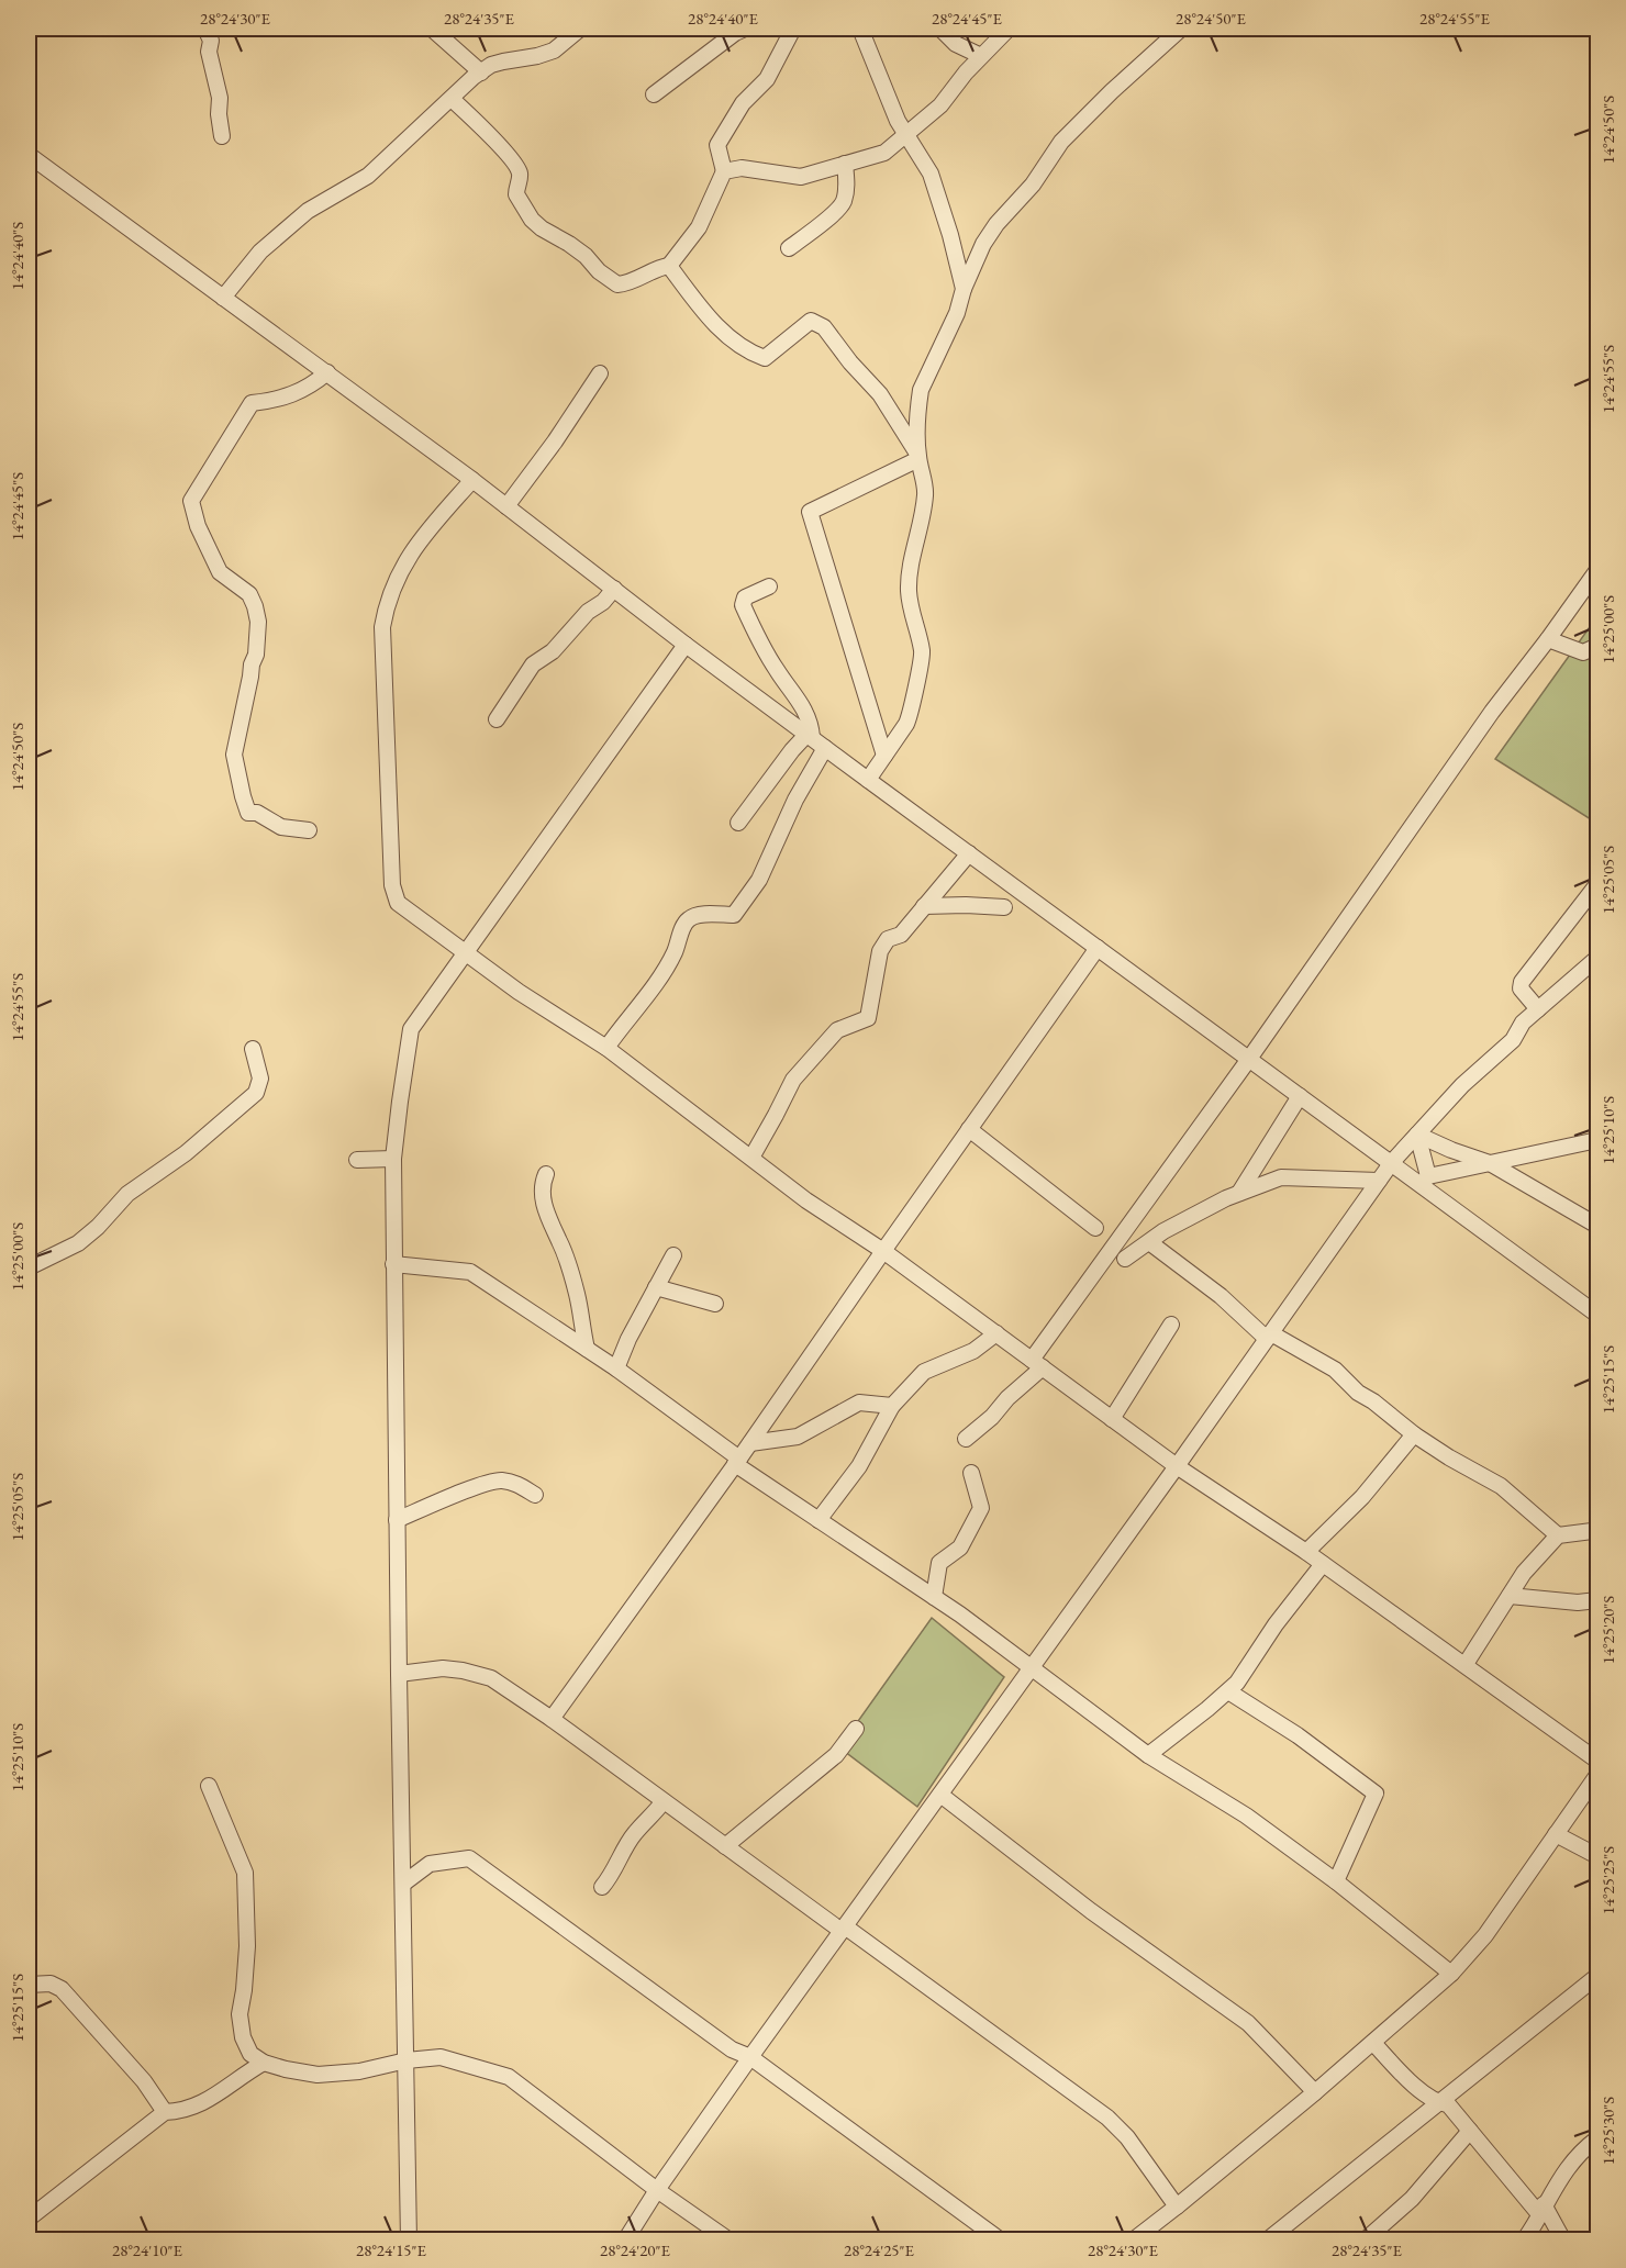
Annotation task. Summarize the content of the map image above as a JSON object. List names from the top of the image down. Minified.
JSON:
{"coordinates":["28°24'30\"E","28°24'35\"E","28°24'40\"E","28°24'45\"E","28°24'50\"E","28°24'55\"E","14°24'50\"S","14°24'40\"S","14°24'55\"S","14°24'45\"S","14°25'00\"S","14°25'05\"S","14°25'10\"S","14°25'15\"S","14°25'20\"S","14°25'25\"S","14°25'30\"S","28°24'10\"E","28°24'15\"E","28°24'20\"E","28°24'25\"E"]}
